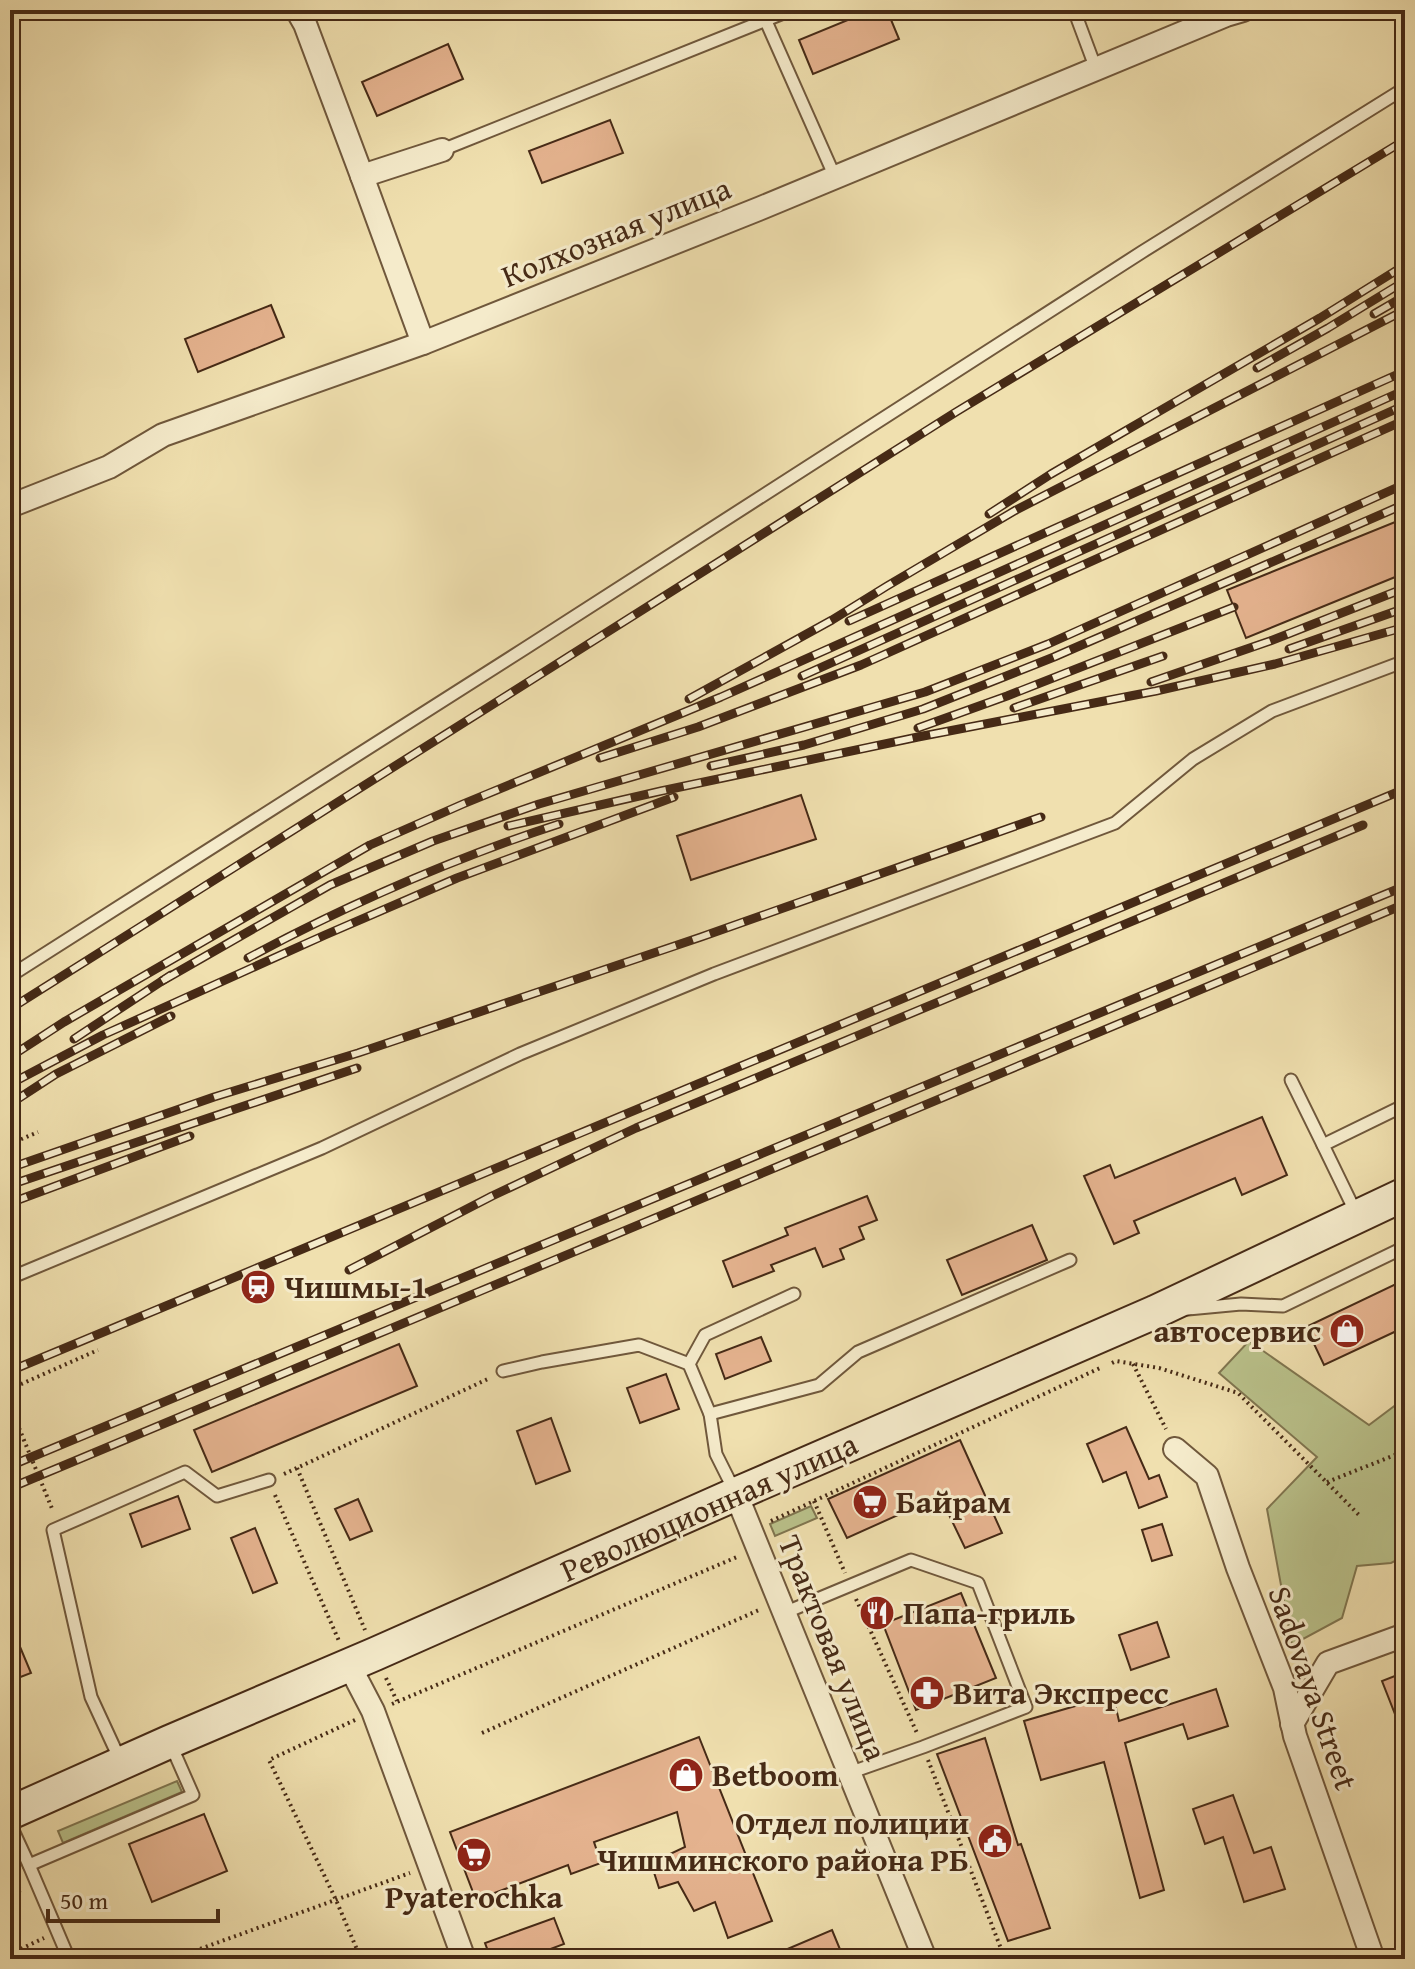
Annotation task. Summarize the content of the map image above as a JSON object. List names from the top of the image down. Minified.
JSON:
{"streets":{"main road":["Революционная улица"],"street":["Колхозная улица","Трактовая улица","Sadovaya Street"]},"crossings":[["Революционная улица","Трактовая улица"]],"places":{"station":["Чишмы-1"],"shop":["автосервис","Betboom"],"supermarket":["Байрам","Pyaterochka"],"restaurant":["Папа-гриль"],"pharmacy":["Вита Экспресс"],"public building":["Отдел полиции Чишминского района РБ"]},"scale_bar":"50 m"}
